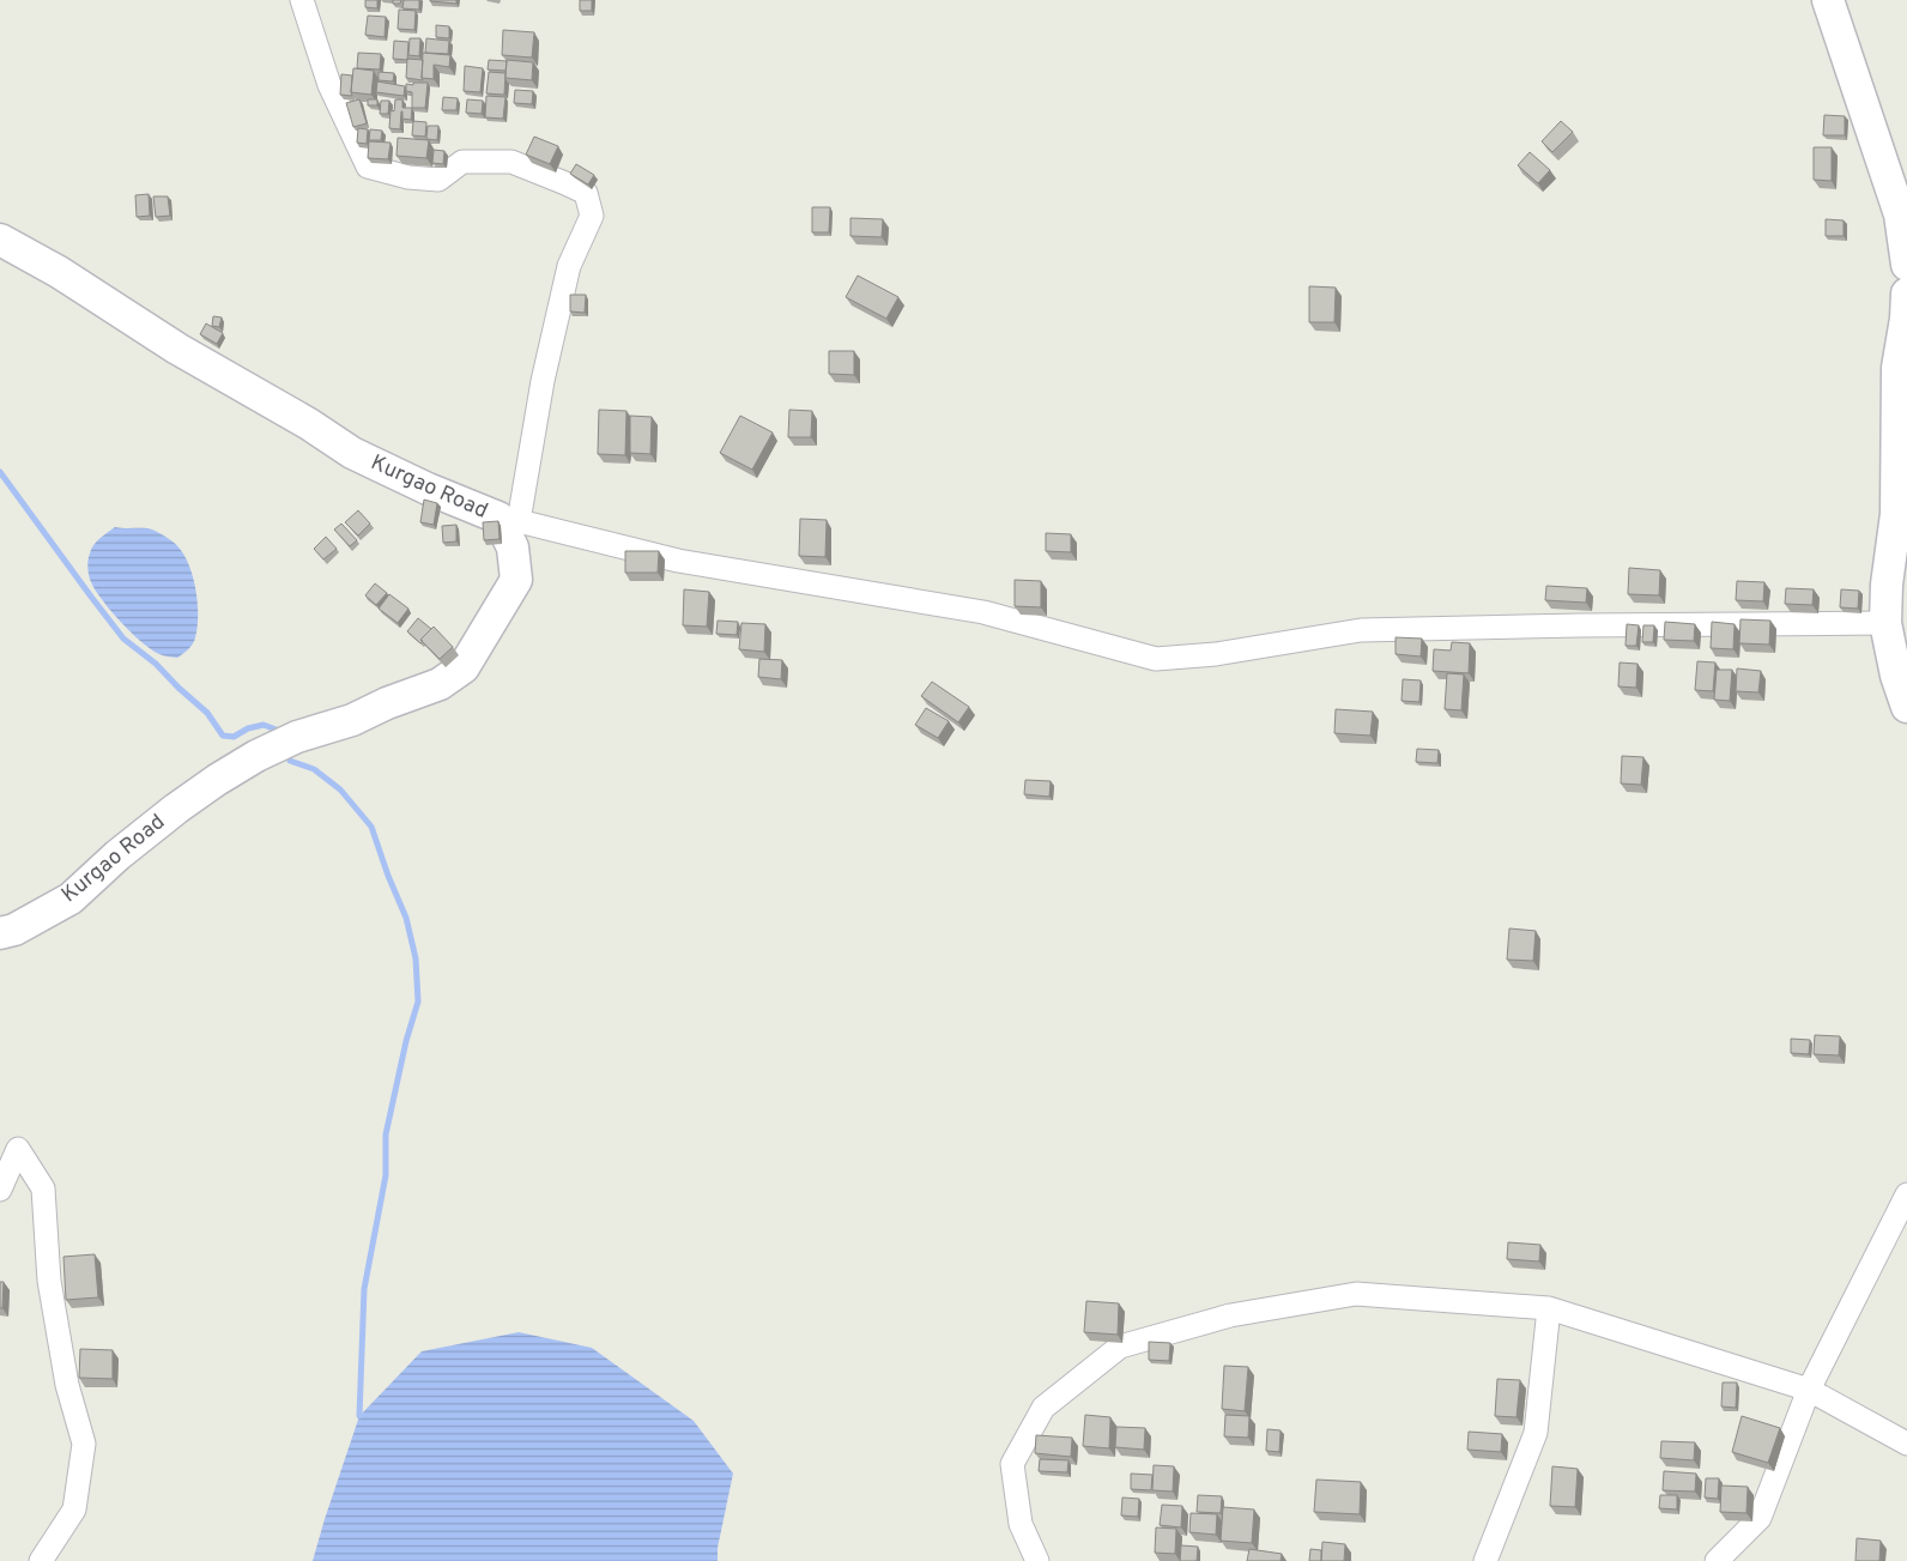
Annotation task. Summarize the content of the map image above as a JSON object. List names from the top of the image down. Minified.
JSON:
{"streets":{"street":["Kurgao Road"]}}
